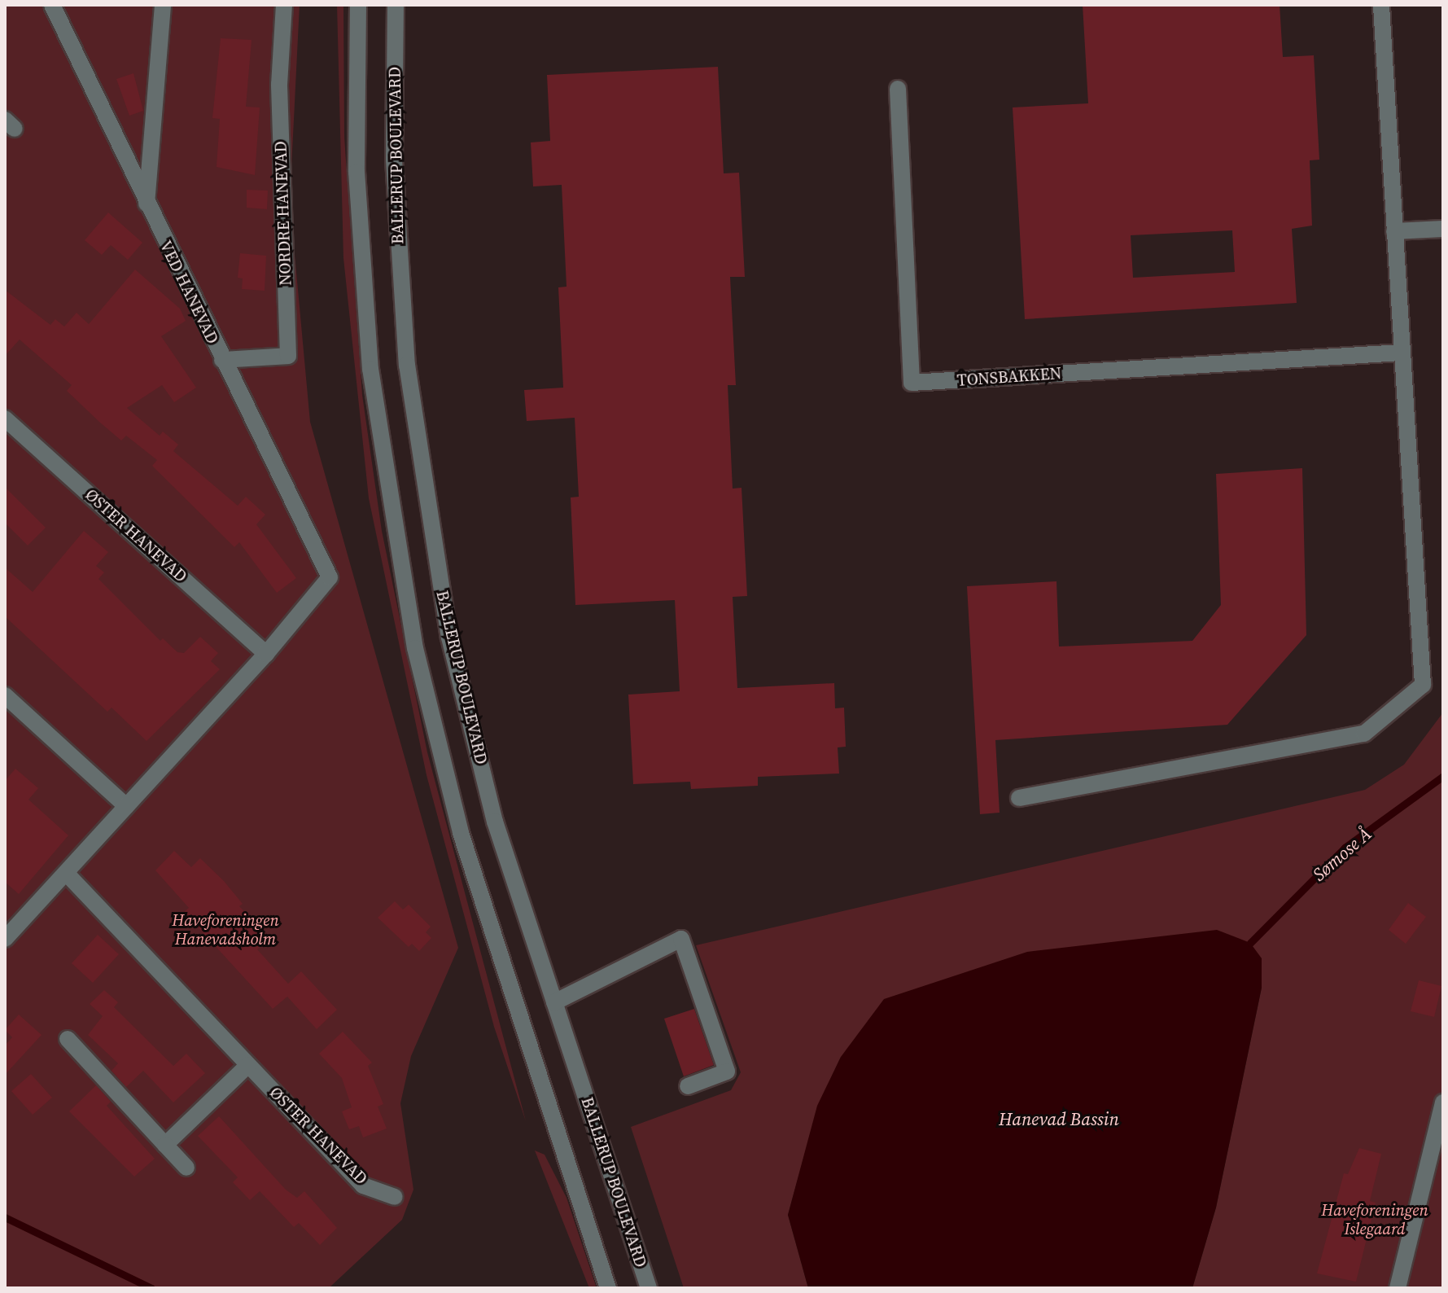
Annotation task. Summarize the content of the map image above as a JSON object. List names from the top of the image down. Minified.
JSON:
{"streets":{"street":["BALLERUP BOULEVARD","NORDRE HANEVAD","VED HANEVAD","TONSBAKKEN","ØSTER HANEVAD"]},"crossings":[["NORDRE HANEVAD","VED HANEVAD"],["VED HANEVAD","ØSTER HANEVAD"]],"water":["Sømose Å","Hanevad Bassin"],"parks":["Haveforeningen Hanevadsholm","Haveforeningen Islegaard"]}
